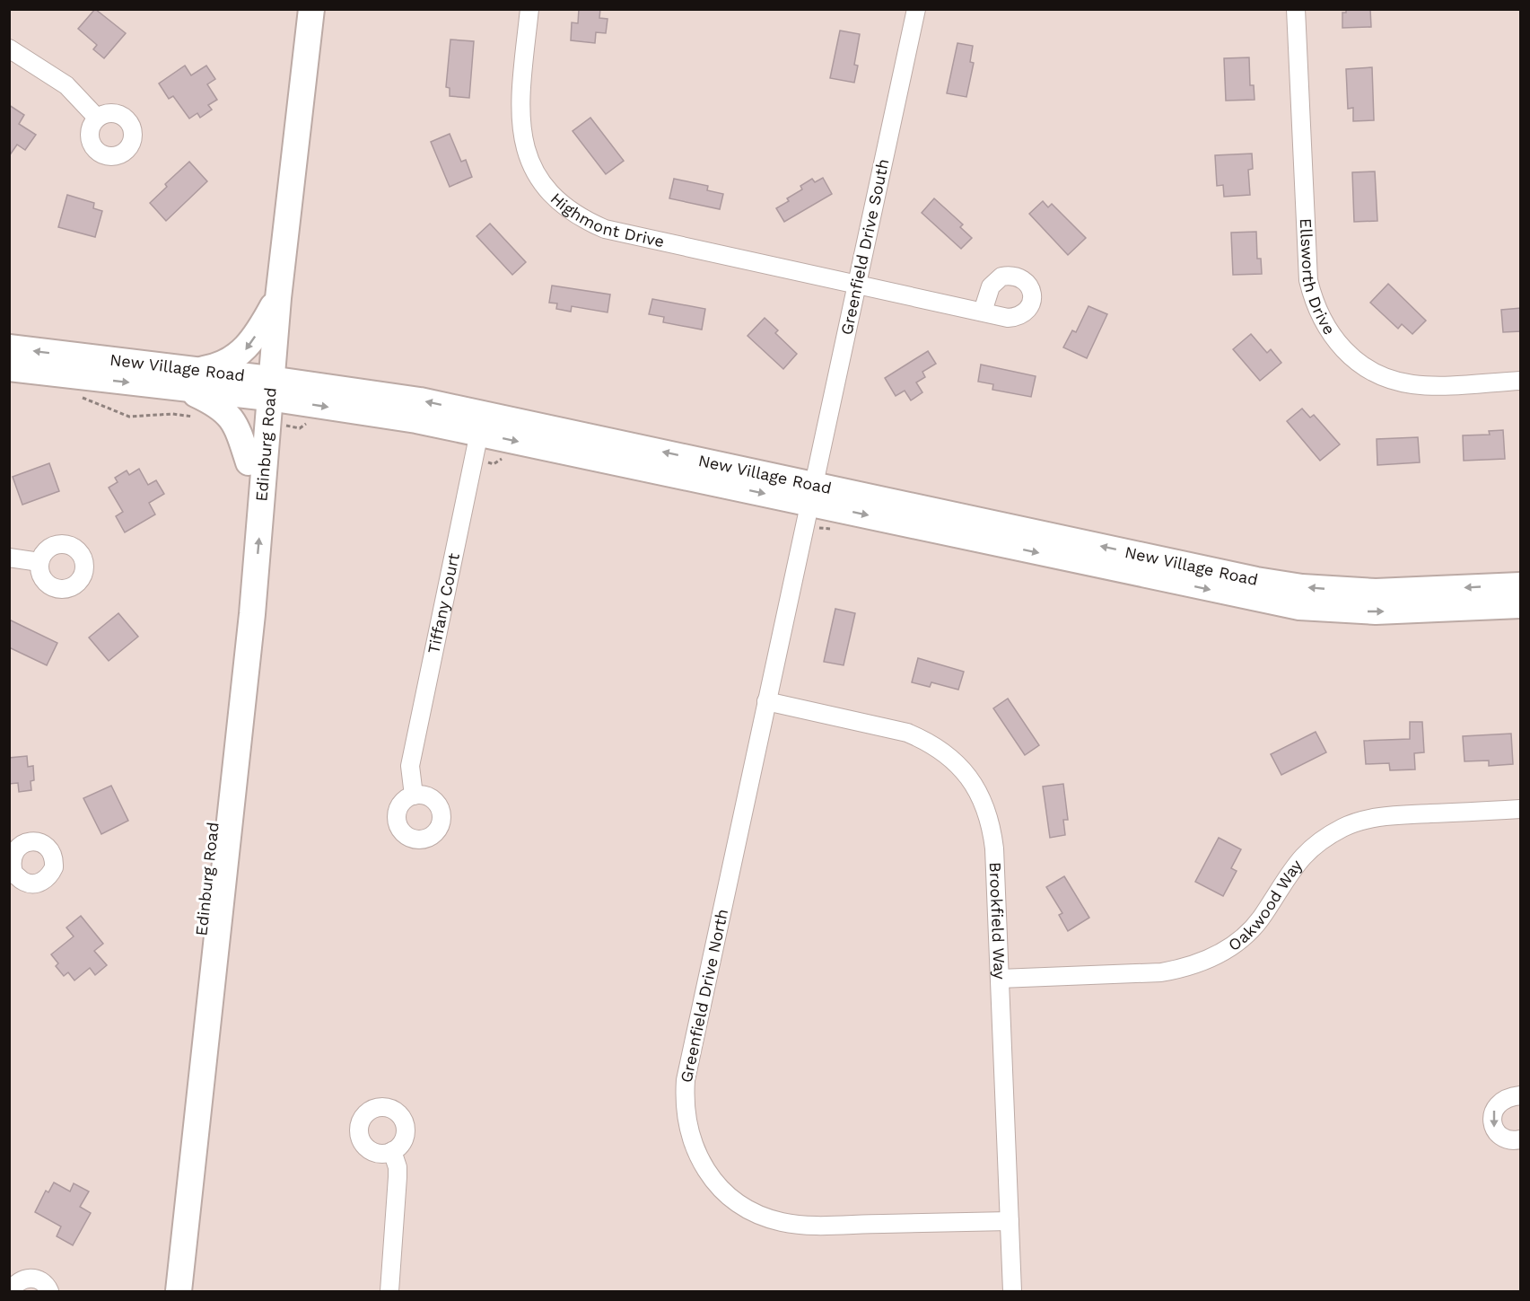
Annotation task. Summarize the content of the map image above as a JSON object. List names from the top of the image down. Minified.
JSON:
{"streets":{"main road":["New Village Road","Edinburg Road"],"street":["Highmont Drive","Greenfield Drive South","Ellsworth Drive","Tiffany Court","Oakwood Way","Brookfield Way","Greenfield Drive North"]},"crossings":[["Highmont Drive","Greenfield Drive South"],["Greenfield Drive South","New Village Road"],["Greenfield Drive South","Greenfield Drive North"],["New Village Road","Edinburg Road"],["New Village Road","Tiffany Court"],["New Village Road","Greenfield Drive North"],["Oakwood Way","Brookfield Way"],["Brookfield Way","Greenfield Drive North"]]}
